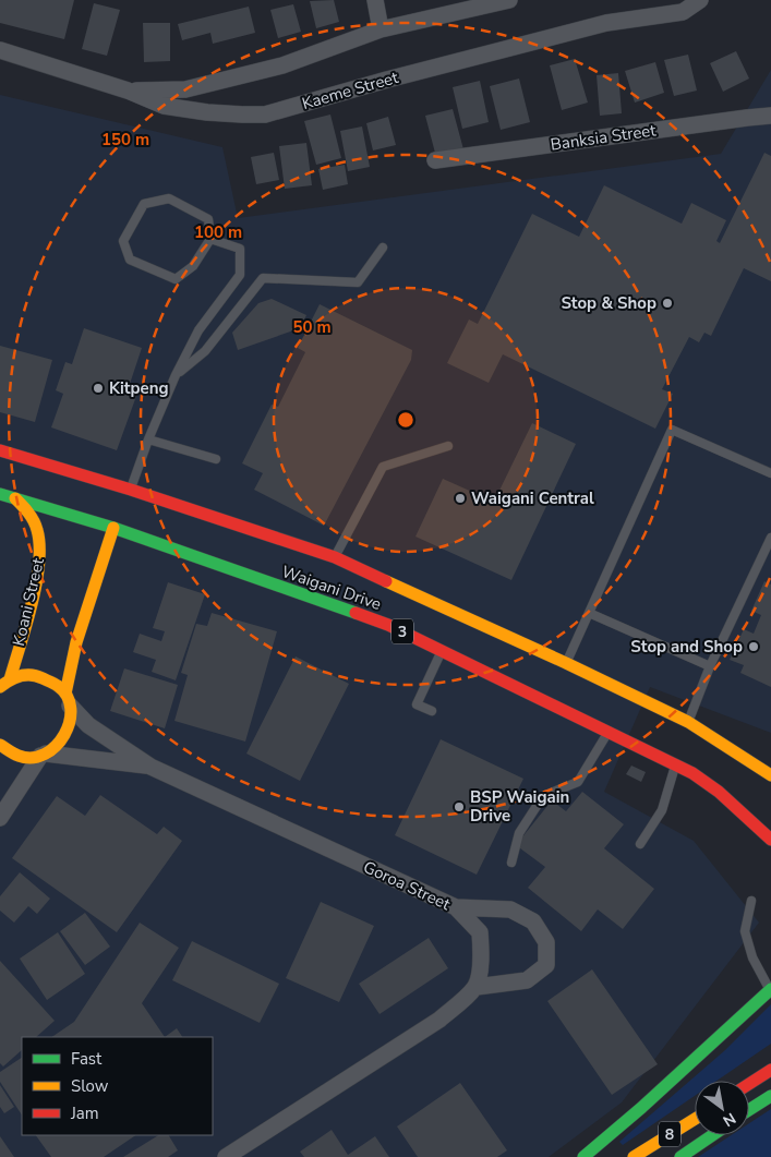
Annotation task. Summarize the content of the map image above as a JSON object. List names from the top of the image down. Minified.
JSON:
{"streets":{"main road":["Waigani Drive","Koani Street","3","8"],"street":["Kaeme Street","Banksia Street","Goroa Street"]},"crossings":[["Waigani Drive","Koani Street"]],"places":["Stop & Shop","Kitpeng","Waigani Central","Stop and Shop","BSP Waigain Drive"],"legend":["Fast","Slow","Jam"],"north":"bottom right","rings":["150 m","100 m","50 m"]}
